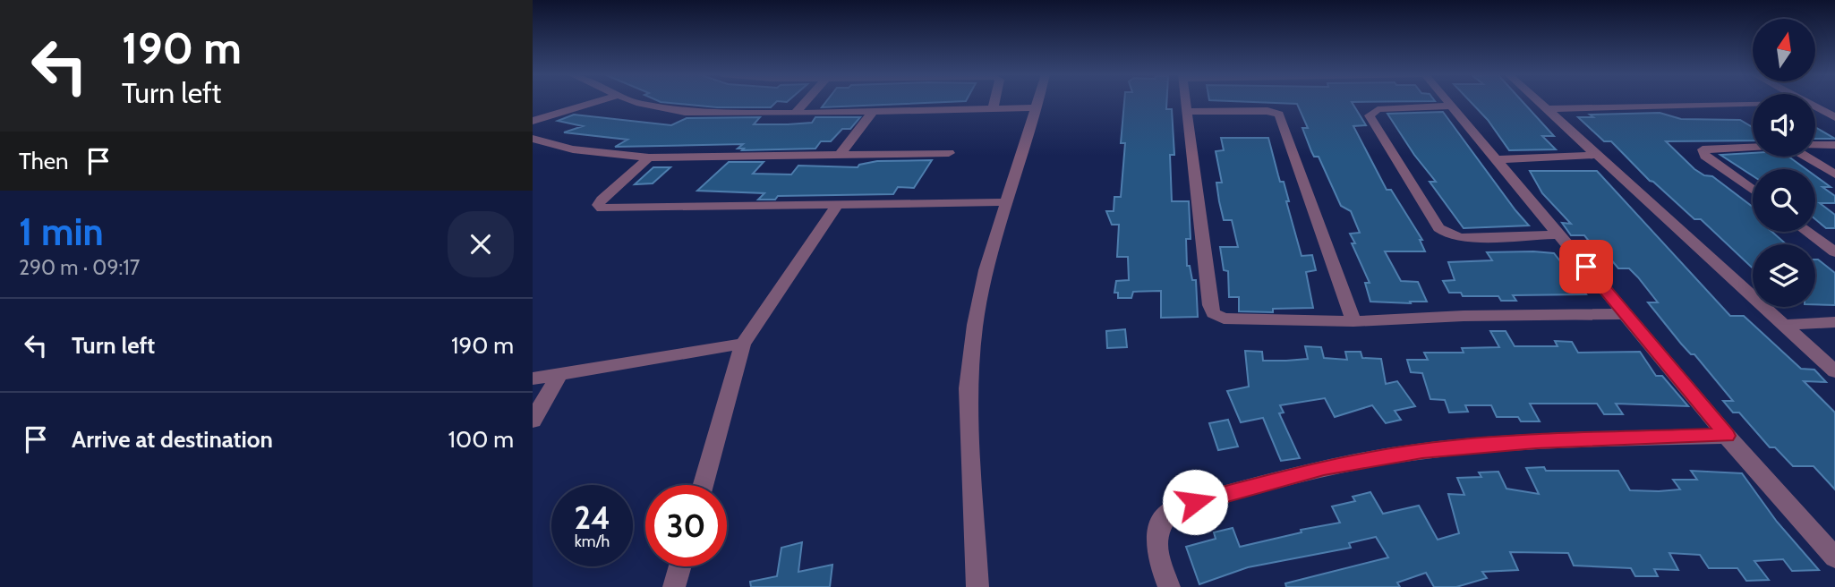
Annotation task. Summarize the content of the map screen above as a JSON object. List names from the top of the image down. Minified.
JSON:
{"north":"top","page":{"turn":["190 m","Turn left"],"then":"Then","heading":["1 min","290 m · 09:17"],"list":[{"name":"Turn left","value":"190 m"},{"name":"Arrive at destination","value":"100 m"}],"speed":"24 km/h","limit":"30"}}
